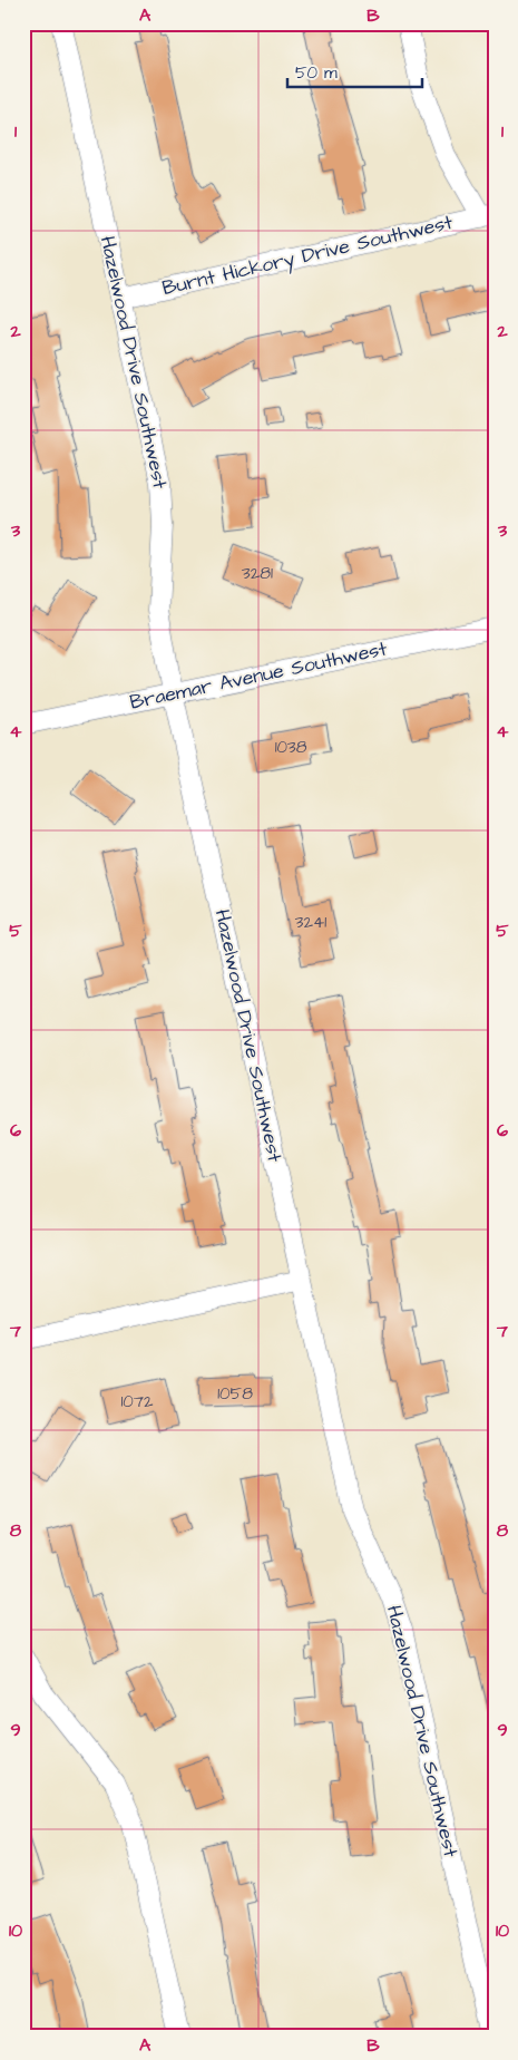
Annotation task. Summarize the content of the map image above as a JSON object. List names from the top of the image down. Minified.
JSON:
{"streets":{"street":["Burnt Hickory Drive Southwest","Hazelwood Drive Southwest","Braemar Avenue Southwest"]},"crossings":[["Burnt Hickory Drive Southwest","Hazelwood Drive Southwest"],["Hazelwood Drive Southwest","Braemar Avenue Southwest"]],"house_numbers":["3281","1038","3241","1058","1072"],"scale_bar":"50 m","grid":{"columns":["A","B"],"rows":["1","2","3","4","5","6","7","8","9","10"]}}
